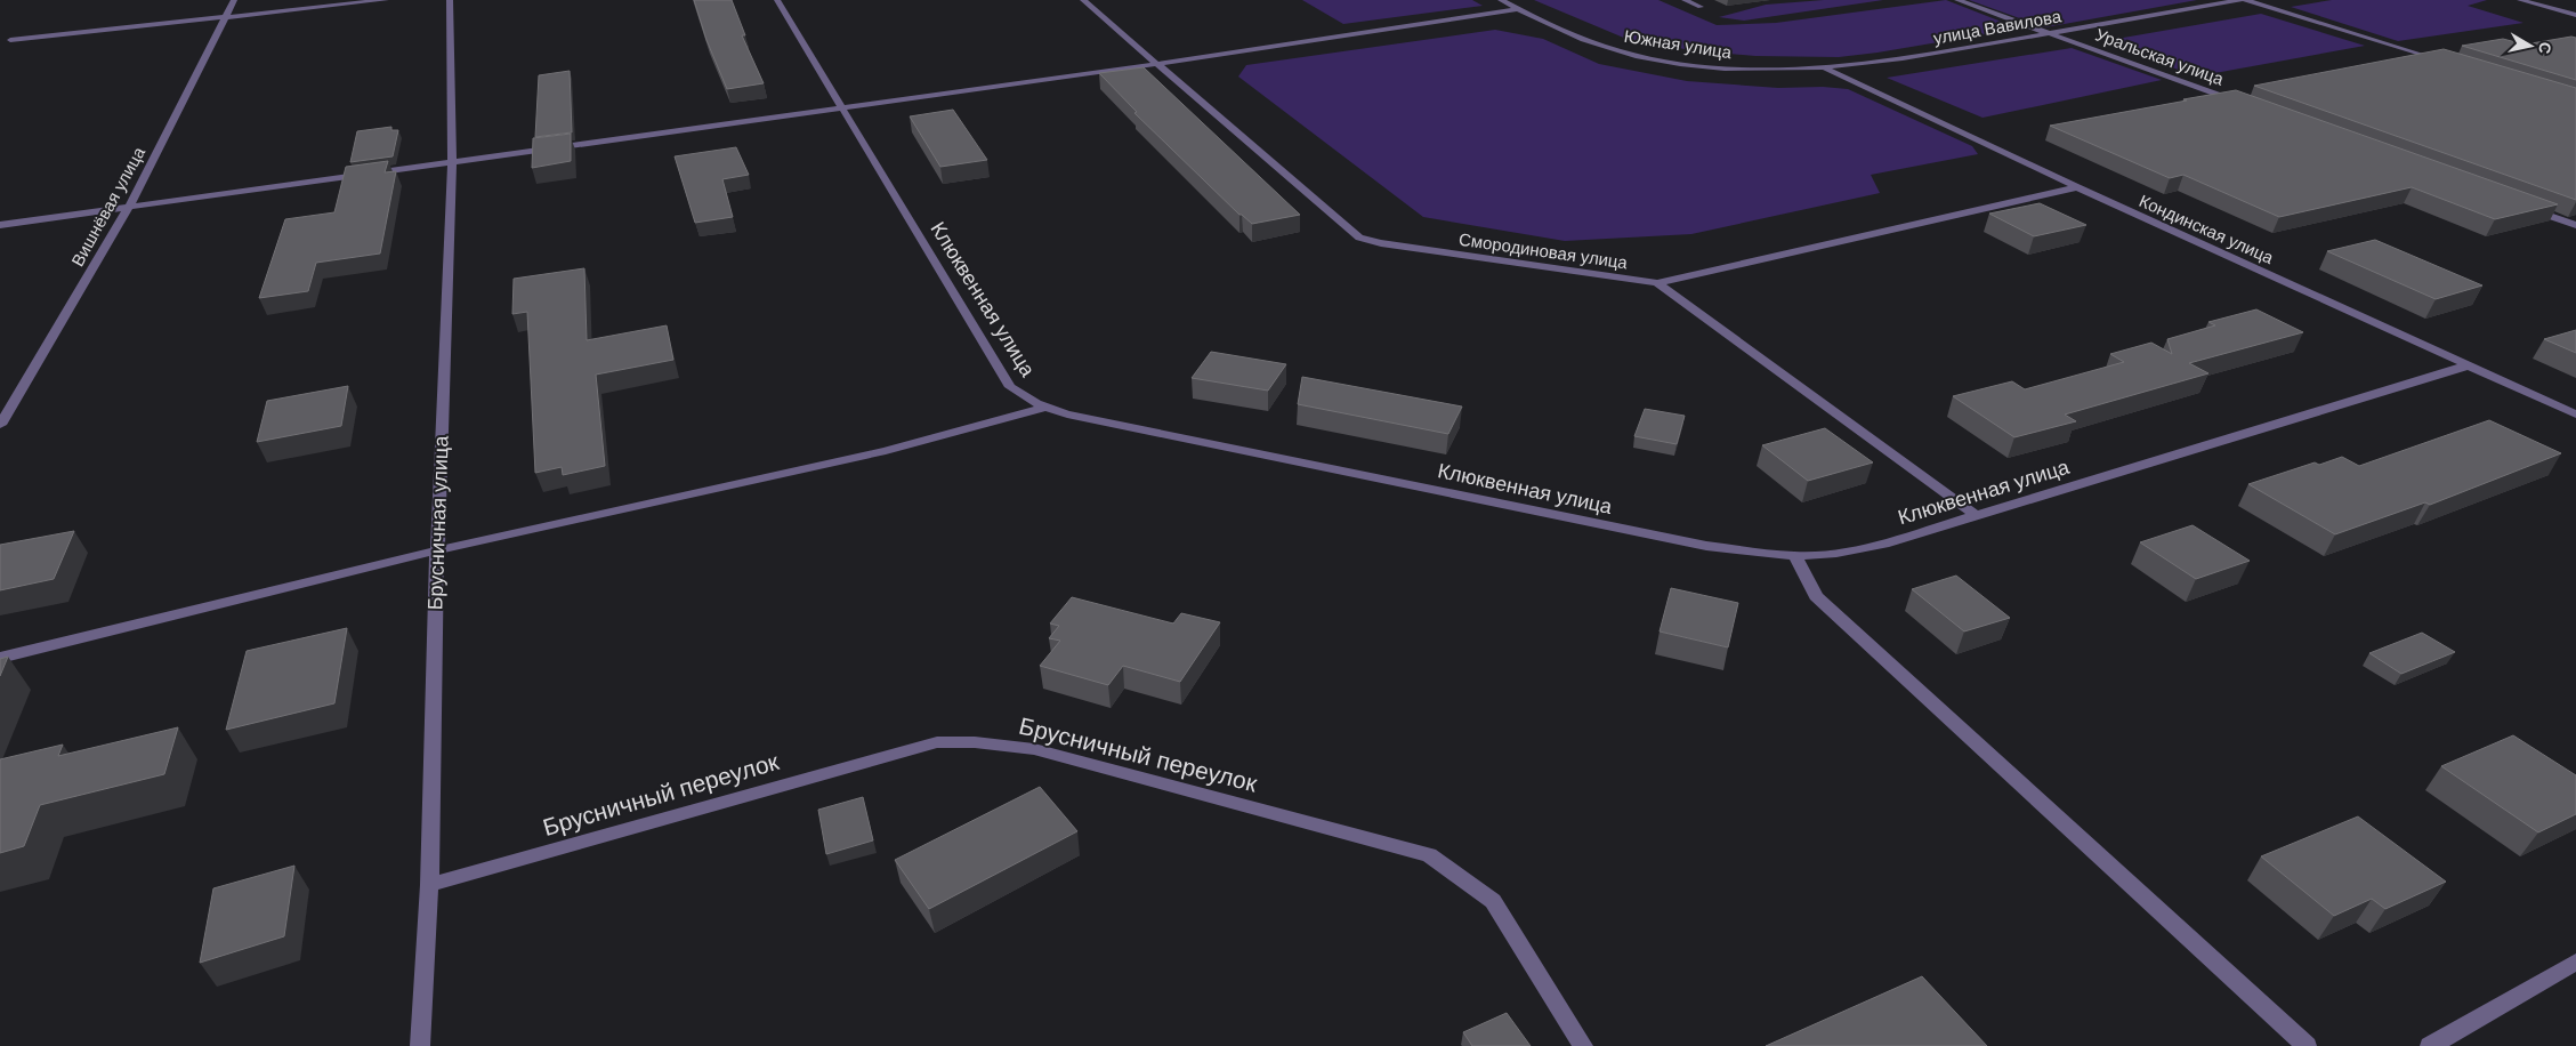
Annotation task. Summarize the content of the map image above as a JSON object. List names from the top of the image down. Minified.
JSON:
{"streets":{"street":["улица Вавилова","Южная улица","Уральская улица","Вишнёвая улица","Кондинская улица","Смородиновая улица","Клюквенная улица","Брусничная улица","Брусничный переулок"]},"crossings":[["улица Вавилова","Южная улица"],["улица Вавилова","Уральская улица"],["улица Вавилова","Кондинская улица"],["Южная улица","Кондинская улица"],["Кондинская улица","Смородиновая улица"],["Кондинская улица","Клюквенная улица"],["Брусничная улица","Брусничный переулок"]],"north":"right"}
